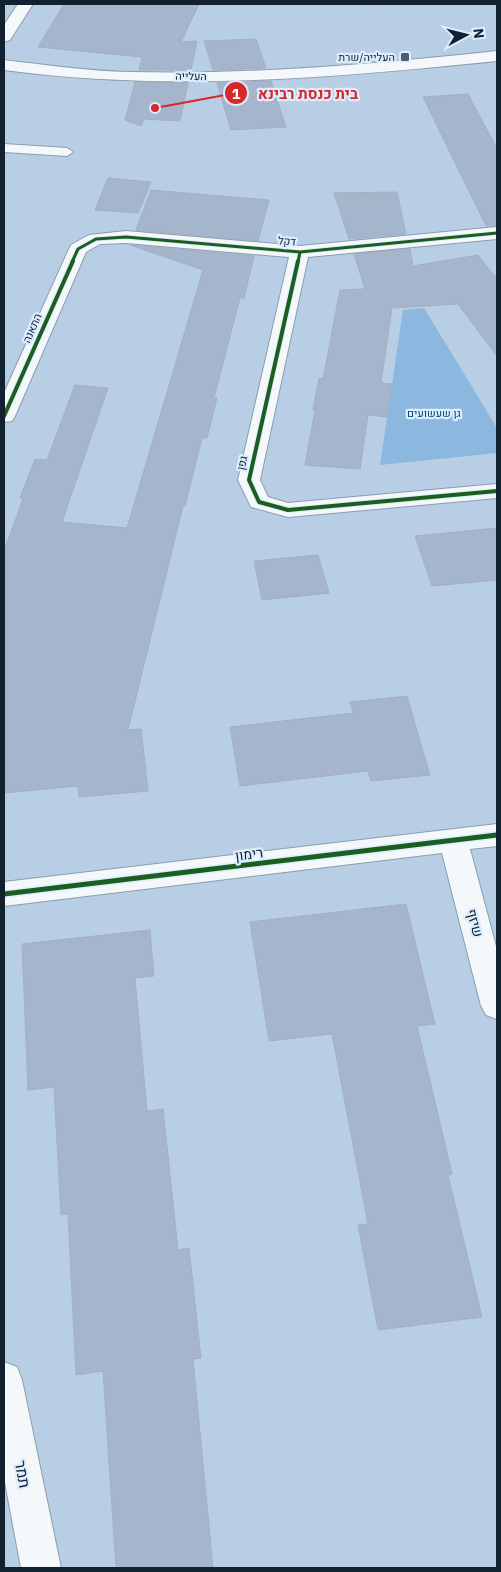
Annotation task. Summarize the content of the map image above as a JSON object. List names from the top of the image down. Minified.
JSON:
{"streets":{"street":["העלייה","דקל","התאנה","גפן","רימון","שיזף","תמר"]},"crossings":[["דקל","התאנה"],["דקל","גפן"],["רימון","שיזף"]],"parks":["גן שעשועים"],"places":{"transit":["העלייה/שרת"],"other":["בית כנסת רבינא"]},"north":"right"}
